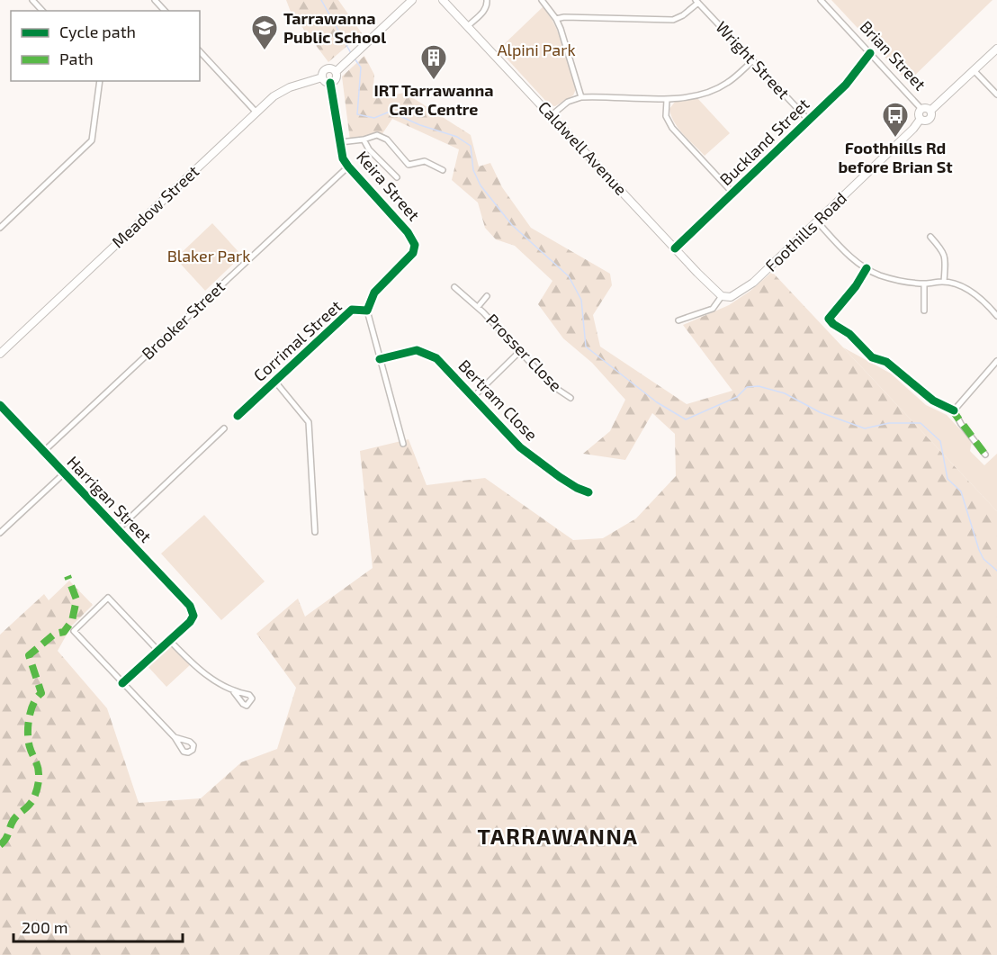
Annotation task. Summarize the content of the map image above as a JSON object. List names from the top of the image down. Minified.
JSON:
{"streets":{"main road":["Caldwell Avenue","Meadow Street","Foothills Road"],"street":["Brian Street","Wright Street","Buckland Street","Keira Street","Brooker Street","Corrimal Street","Prosser Close","Bertram Close","Harrigan Street"]},"crossings":[["Brian Street","Buckland Street"],["Brian Street","Foothills Road"],["Wright Street","Buckland Street"],["Buckland Street","Caldwell Avenue"],["Caldwell Avenue","Foothills Road"],["Keira Street","Meadow Street"],["Keira Street","Brooker Street"],["Keira Street","Corrimal Street"],["Brooker Street","Harrigan Street"]],"districts":["TARRAWANNA"],"parks":["Alpini Park","Blaker Park"],"places":{"school or university":["Tarrawanna Public School"],"building":["IRT Tarrawanna Care Centre"],"bus stop":["Foothhills Rd before Brian St"]},"legend":["Cycle path","Path"],"scale_bar":"200 m"}
